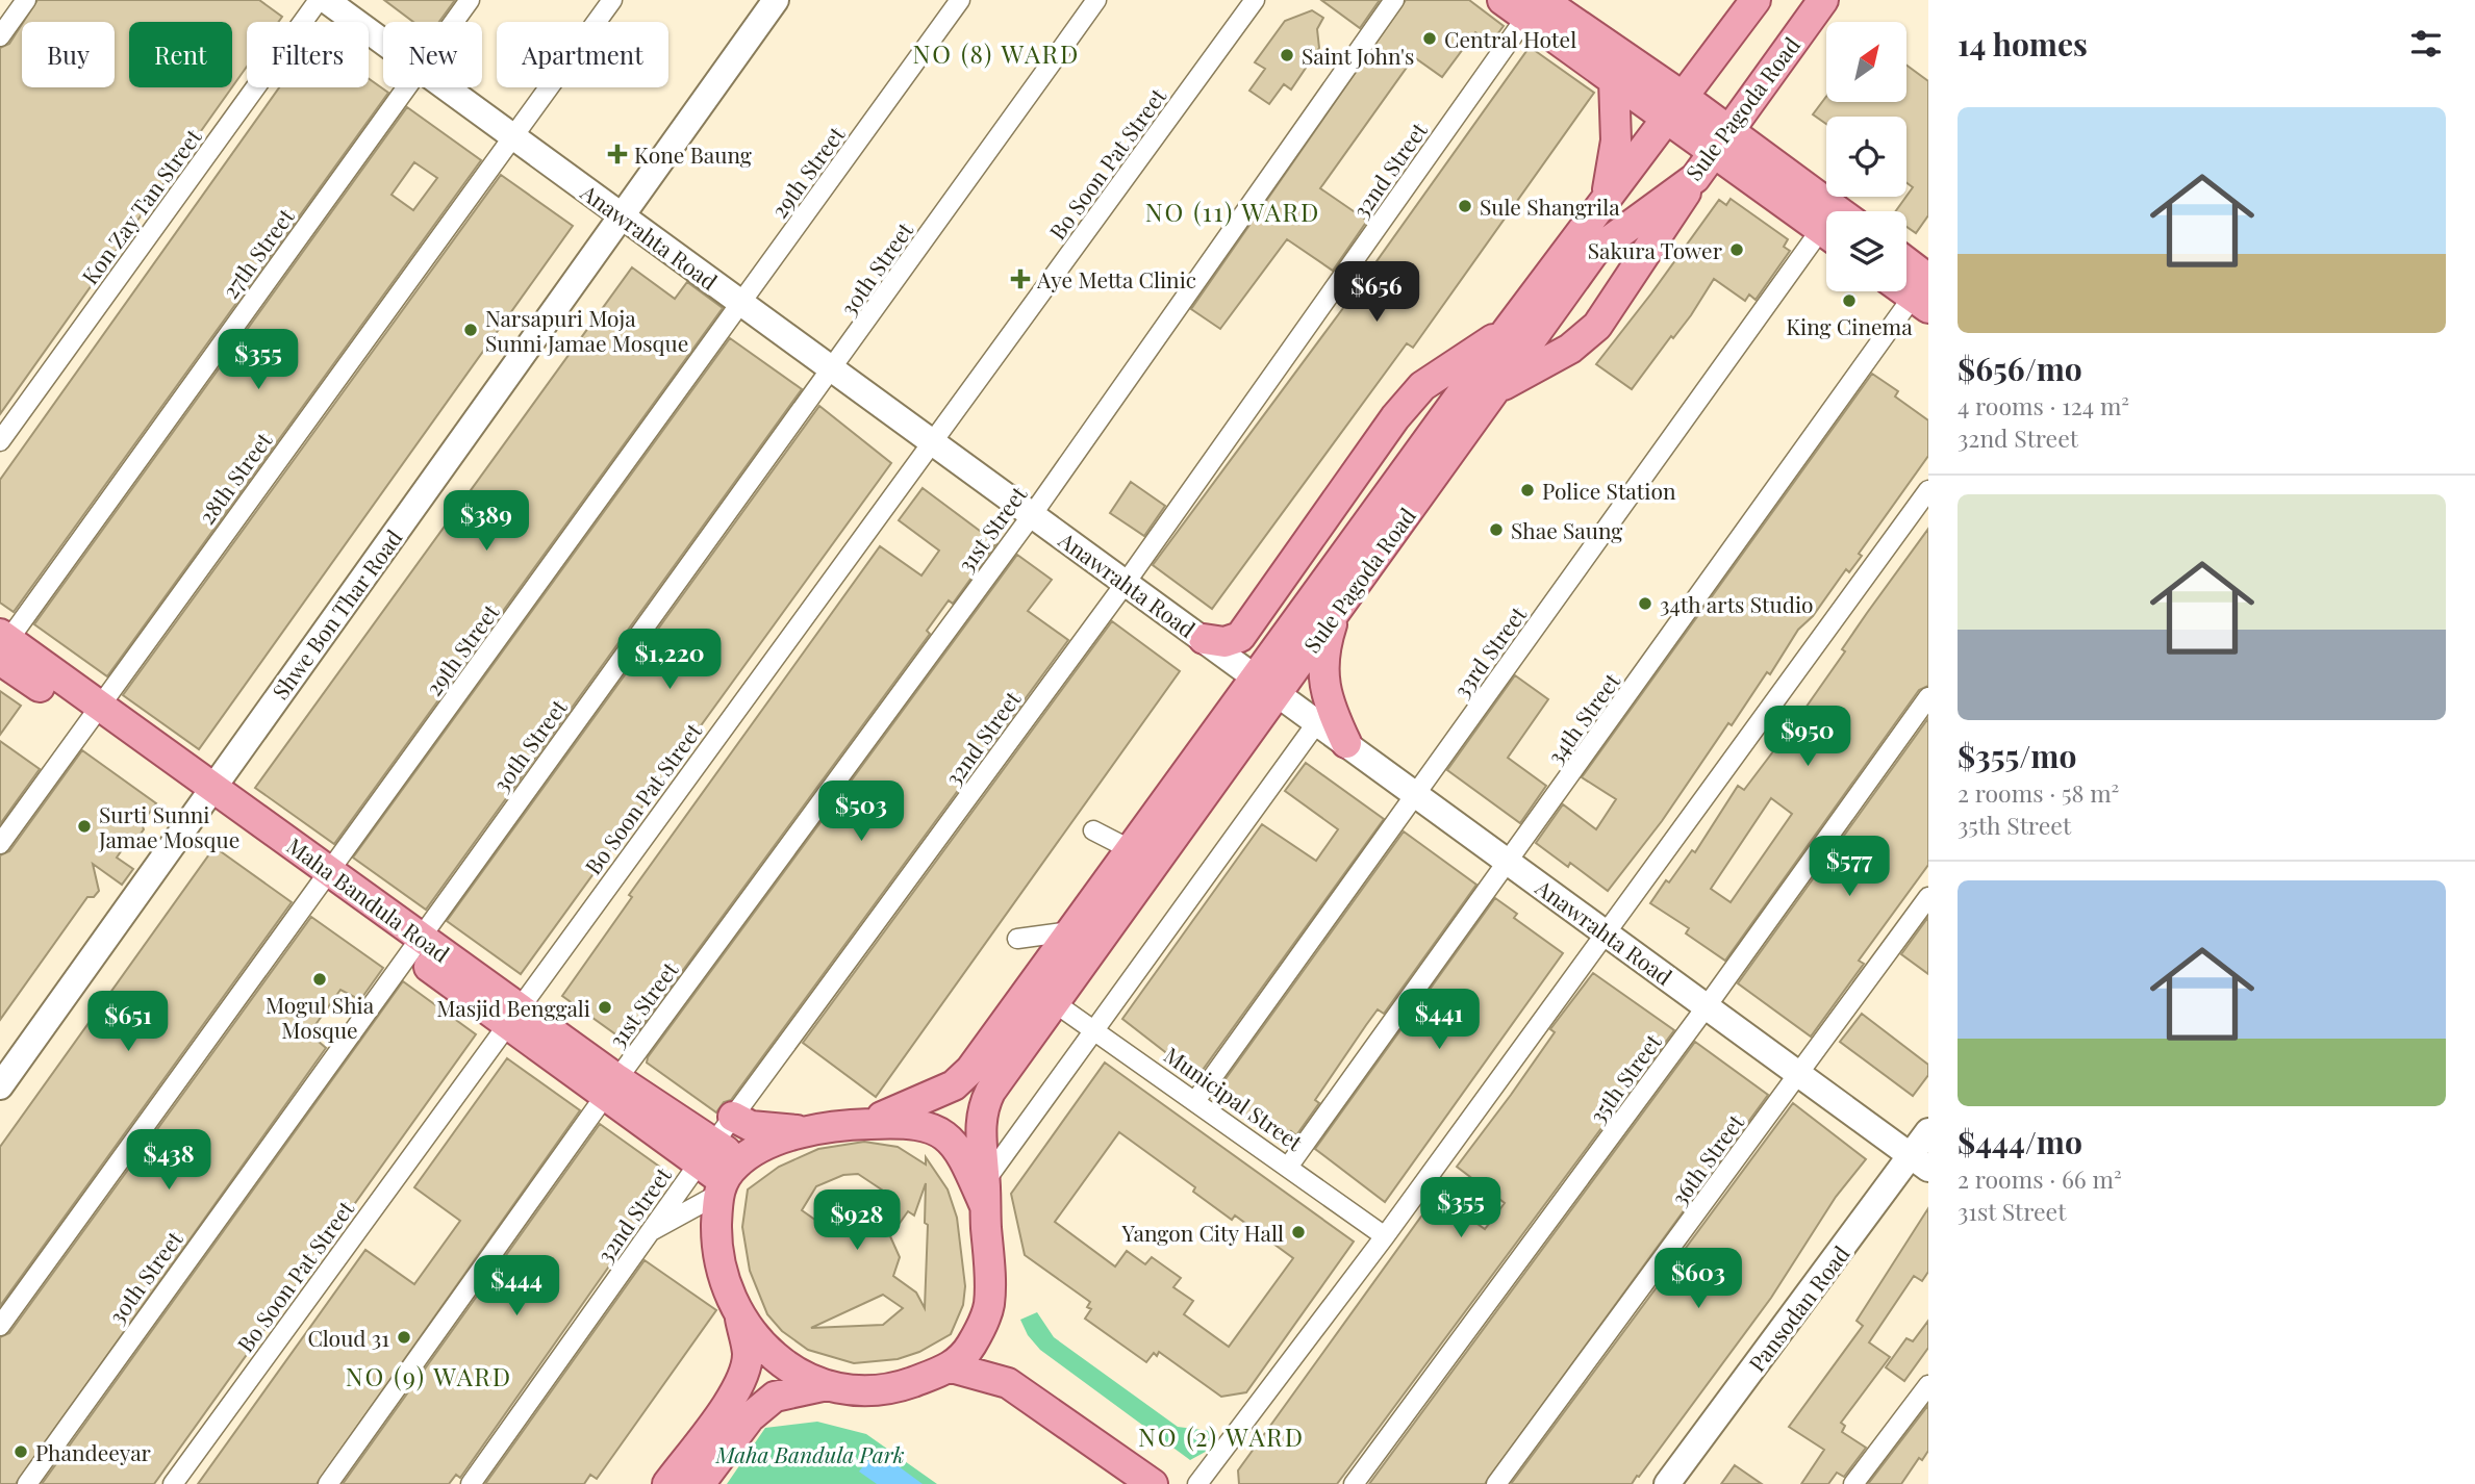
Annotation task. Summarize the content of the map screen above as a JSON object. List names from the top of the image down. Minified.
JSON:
{"streets":{"main road":["Sule Pagoda Road","Anawrahta Road","Shwe Bon Thar Road","Maha Bandula Road","Pansodan Road"],"street":["Bo Soon Pat Street","32nd Street","29th Street","Kon Zay Tan Street","27th Street","30th Street","28th Street","31st Street","33rd Street","34th Street","35th Street","Municipal Street","36th Street"]},"crossings":[["Sule Pagoda Road","Anawrahta Road"],["Sule Pagoda Road","Municipal Street"],["Bo Soon Pat Street","Anawrahta Road"],["Bo Soon Pat Street","Maha Bandula Road"],["32nd Street","Anawrahta Road"],["32nd Street","Maha Bandula Road"],["29th Street","Anawrahta Road"],["29th Street","Maha Bandula Road"],["Anawrahta Road","30th Street"],["Anawrahta Road","28th Street"],["Anawrahta Road","31st Street"],["Anawrahta Road","Shwe Bon Thar Road"],["Anawrahta Road","33rd Street"],["Anawrahta Road","34th Street"],["Anawrahta Road","35th Street"],["Anawrahta Road","36th Street"],["Anawrahta Road","Pansodan Road"],["27th Street","Maha Bandula Road"],["30th Street","Maha Bandula Road"],["28th Street","Maha Bandula Road"],["31st Street","Maha Bandula Road"],["Shwe Bon Thar Road","Maha Bandula Road"],["33rd Street","Municipal Street"],["34th Street","Municipal Street"]],"districts":["NO (8) WARD","NO (11) WARD","NO (9) WARD","NO (2) WARD"],"parks":["Maha Bandula Park"],"places":{"other":["Central Hotel","Saint John's","Sule Shangrila","Sakura Tower","King Cinema","Narsapuri Moja Sunni Jamae Mosque","Police Station","Shae Saung","34th arts Studio","Surti Sunni Jamae Mosque","Mogul Shia Mosque","Masjid Benggali","Yangon City Hall","Cloud 31","Phandeeyar"],"health":["Kone Baung","Aye Metta Clinic"]},"north":"top right","page":{"heading":"14 homes","chip":["Buy","Rent","Filters","New","Apartment"],"list":[{"name":"$656/mo","note":"4 rooms · 124 m² · 32nd Street"},{"name":"$355/mo","note":"2 rooms · 58 m² · 35th Street"},{"name":"$444/mo","note":"2 rooms · 66 m² · 31st Street"}],"price":["$656","$355","$389","$1,220","$950","$503","$577","$441","$651","$438","$355","$928","$603","$444"]}}
